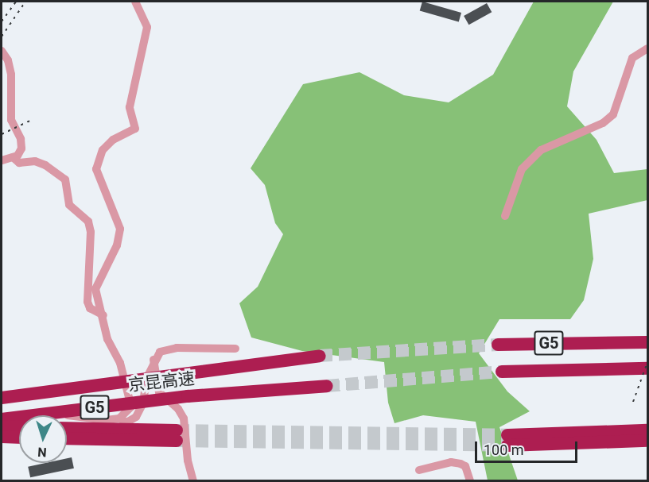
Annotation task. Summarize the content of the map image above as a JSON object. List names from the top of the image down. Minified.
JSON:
{"streets":{"highway":["G5","京昆高速"]},"scale_bar":"100 m","north":"bottom"}
